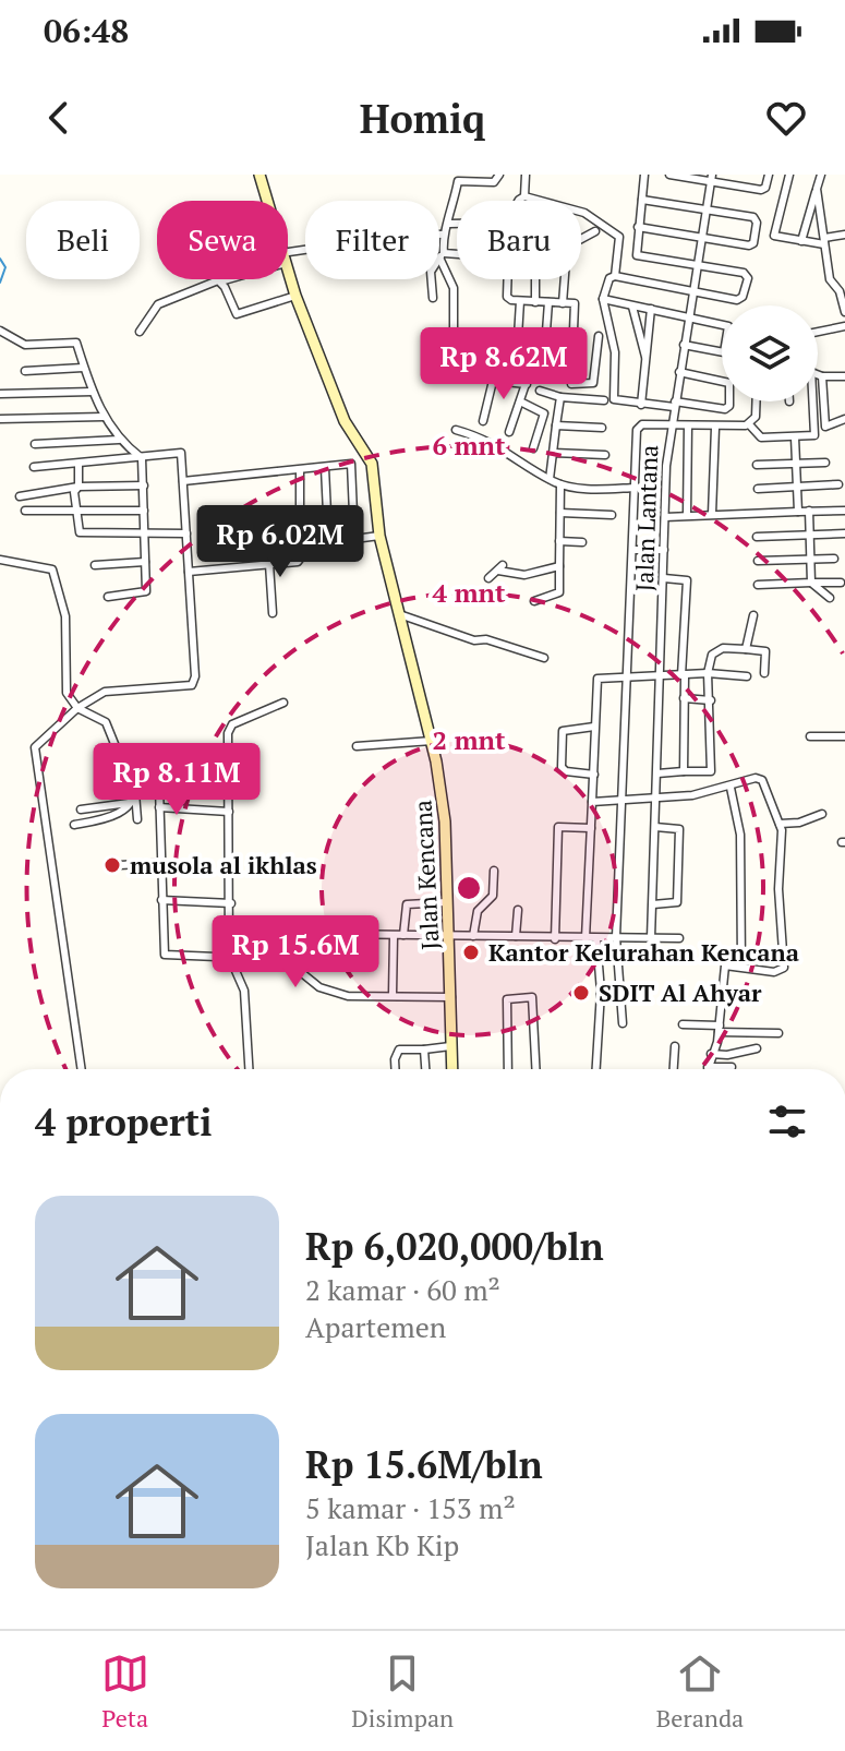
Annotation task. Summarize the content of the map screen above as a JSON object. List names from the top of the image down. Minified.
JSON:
{"streets":{"street":["Jalan Lantana","Jalan Kencana"]},"places":["musola al ikhlas","Kantor Kelurahan Kencana","SDIT Al Ahyar"],"page":{"status":"06:48","header":"Homiq","chip":["Beli","Sewa","Filter","Baru"],"price":["Rp 8.62M","Rp 6.02M","Rp 8.11M","Rp 15.6M"],"heading":"4 properti","list":[{"name":"Rp 6,020,000/bln","note":"2 kamar · 60 m² · Apartemen"},{"name":"Rp 15.6M/bln","note":"5 kamar · 153 m² · Jalan Kb Kip"}],"tabs":["Peta","Disimpan","Beranda"]},"rings":["6 mnt","4 mnt","2 mnt"]}
